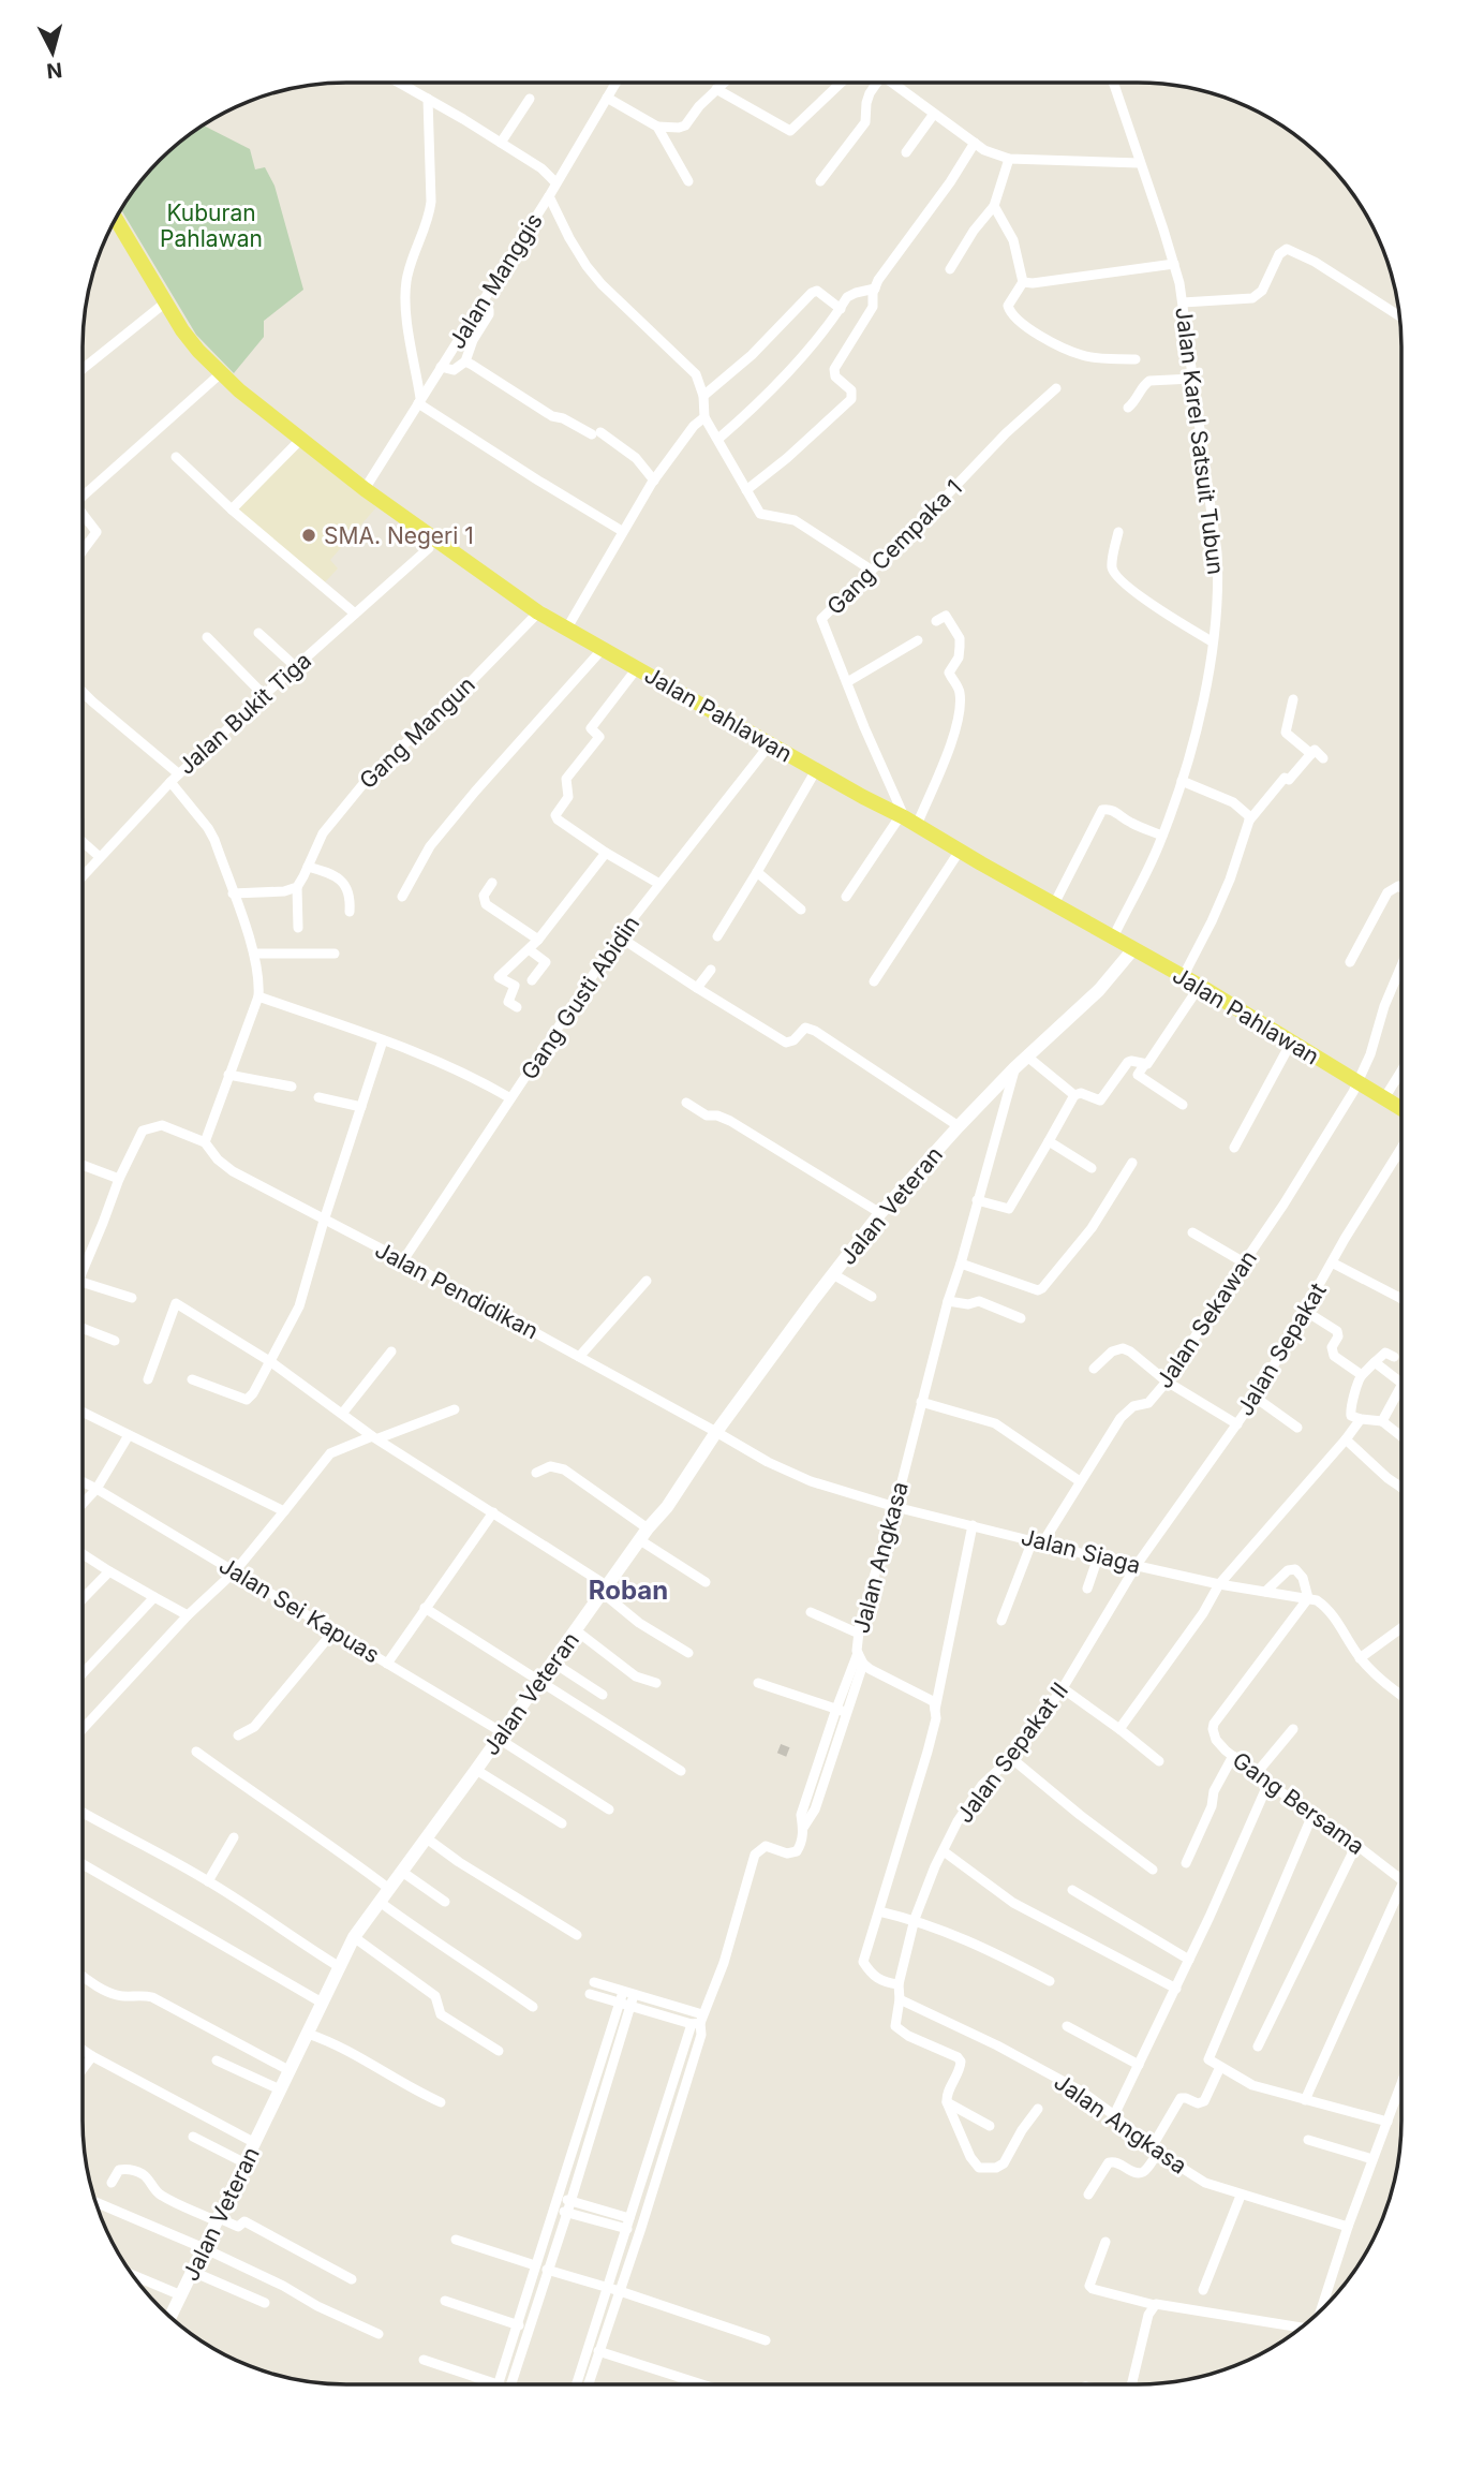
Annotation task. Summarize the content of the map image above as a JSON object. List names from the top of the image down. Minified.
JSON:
{"streets":{"main road":["Jalan Pahlawan"],"street":["Jalan Manggis","Jalan Karel Satsuit Tubun","Gang Cempaka 1","Jalan Bukit Tiga","Gang Mangun","Gang Gusti Abidin","Jalan Veteran","Jalan Pendidikan","Jalan Sekawan","Jalan Sepakat","Jalan Siaga","Jalan Angkasa","Jalan Sei Kapuas","Jalan Sepakat II","Gang Bersama"]},"crossings":[["Jalan Manggis","Jalan Pahlawan"],["Jalan Karel Satsuit Tubun","Jalan Pahlawan"],["Gang Cempaka 1","Jalan Pahlawan"],["Jalan Bukit Tiga","Jalan Pahlawan"],["Jalan Bukit Tiga","Jalan Pendidikan"],["Jalan Pahlawan","Gang Mangun"],["Jalan Pahlawan","Gang Gusti Abidin"],["Jalan Pahlawan","Jalan Veteran"],["Jalan Pahlawan","Jalan Sekawan"],["Gang Gusti Abidin","Jalan Pendidikan"],["Jalan Veteran","Jalan Pendidikan"],["Jalan Veteran","Jalan Siaga"],["Jalan Veteran","Jalan Angkasa"],["Jalan Veteran","Jalan Sei Kapuas"],["Jalan Pendidikan","Jalan Siaga"],["Jalan Sekawan","Jalan Siaga"],["Jalan Sepakat","Jalan Siaga"],["Jalan Sepakat","Jalan Sepakat II"],["Jalan Siaga","Jalan Angkasa"],["Jalan Siaga","Jalan Sepakat II"],["Jalan Siaga","Gang Bersama"],["Jalan Angkasa","Jalan Sepakat II"]],"districts":["Roban"],"parks":["Kuburan Pahlawan"],"places":["SMA. Negeri 1"],"north":"bottom"}
